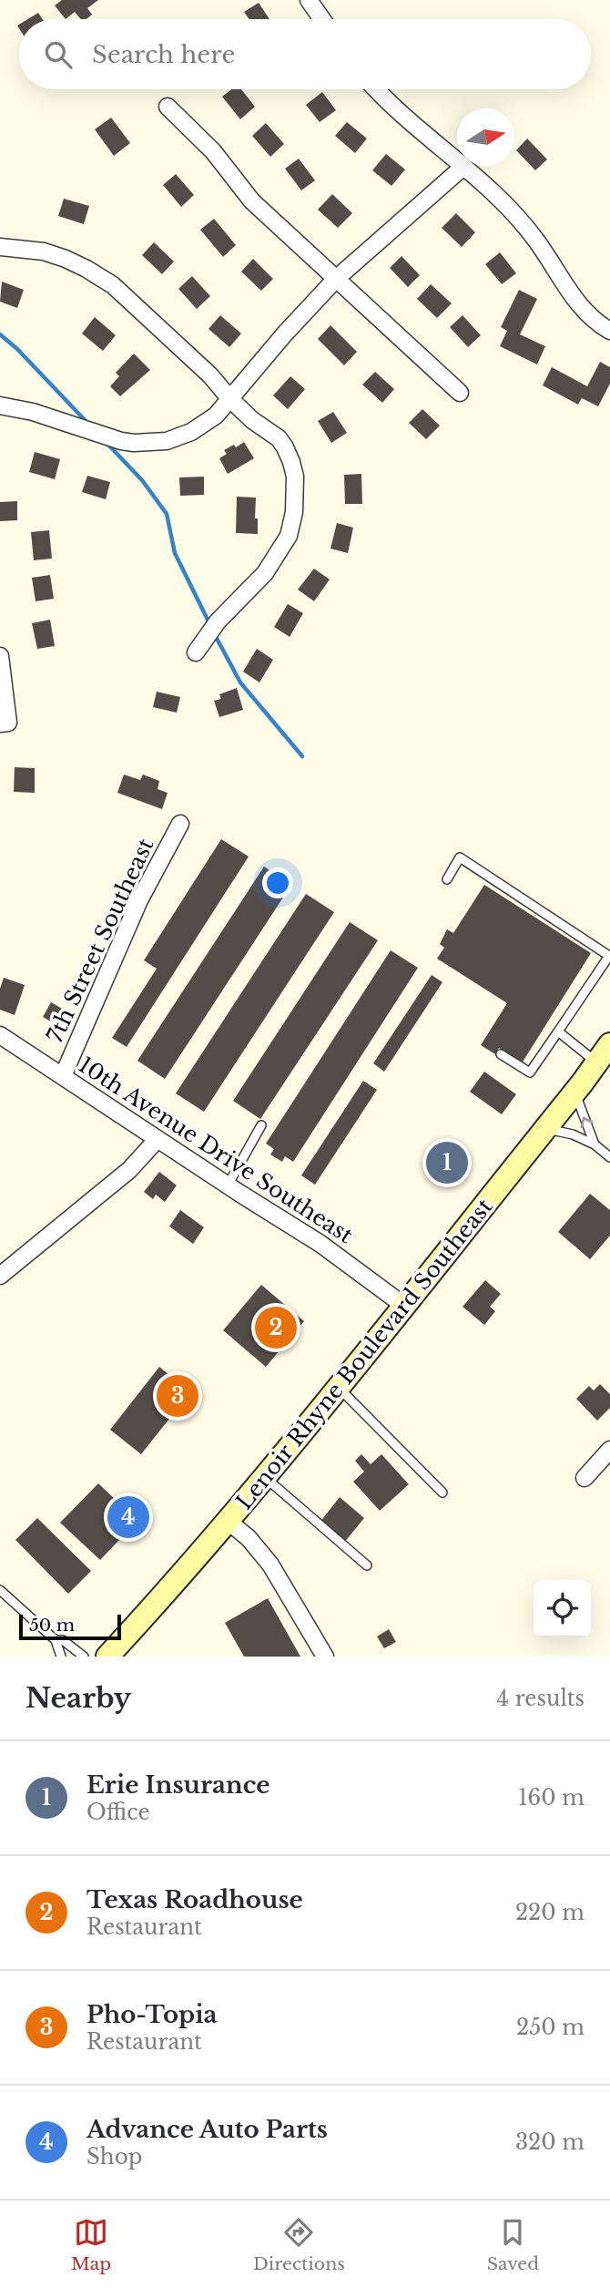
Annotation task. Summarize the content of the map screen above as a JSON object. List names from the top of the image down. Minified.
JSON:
{"streets":{"main road":["Lenoir Rhyne Boulevard Southeast"],"street":["7th Street Southeast","10th Avenue Drive Southeast"]},"crossings":[["7th Street Southeast","10th Avenue Drive Southeast"],["10th Avenue Drive Southeast","Lenoir Rhyne Boulevard Southeast"]],"scale_bar":"50 m","north":"right","page":{"search":"Search here","pins":["1","2","3","4"],"scale":"50 m","heading":["Nearby","4 results"],"list":[{"mark":"1","name":"Erie Insurance","note":"Office","value":"160 m"},{"mark":"2","name":"Texas Roadhouse","note":"Restaurant","value":"220 m"},{"mark":"3","name":"Pho-Topia","note":"Restaurant","value":"250 m"},{"mark":"4","name":"Advance Auto Parts","note":"Shop","value":"320 m"}],"nav":["Map","Directions","Saved"]}}
